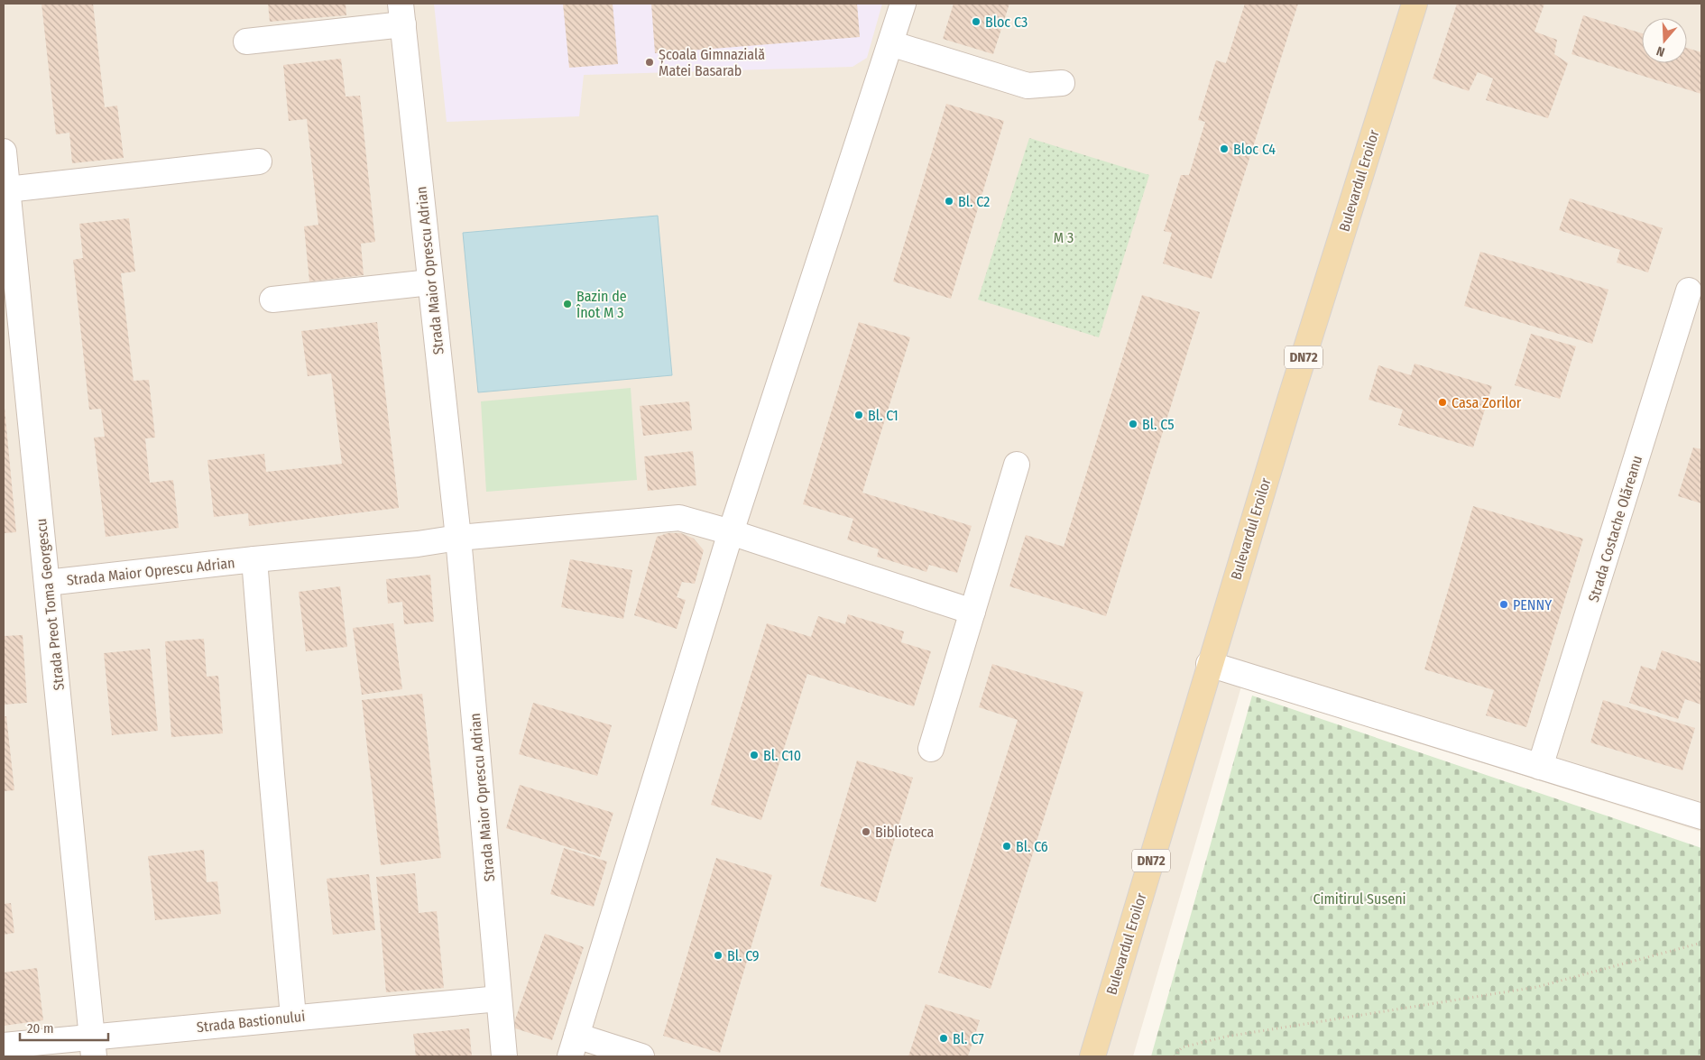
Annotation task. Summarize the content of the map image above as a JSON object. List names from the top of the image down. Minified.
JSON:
{"streets":{"main road":["Bulevardul Eroilor","DN72"],"street":["Strada Maior Oprescu Adrian","Strada Costache Olăreanu","Strada Preot Toma Georgescu","Strada Bastionului"]},"crossings":[["Strada Maior Oprescu Adrian","Strada Preot Toma Georgescu"],["Strada Maior Oprescu Adrian","Strada Bastionului"],["Strada Preot Toma Georgescu","Strada Bastionului"]],"parks":["M 3","Cimitirul Suseni"],"places":["Bloc C3","Școala Gimnazială Matei Basarab","Bloc C4","Bl. C2","Bazin de Înot M 3","Casa Zorilor","Bl. C1","Bl. C5","PENNY","Bl. C10","Biblioteca","Bl. C6","Bl. C9","Bl. C7"],"scale_bar":"20 m","north":"bottom"}
